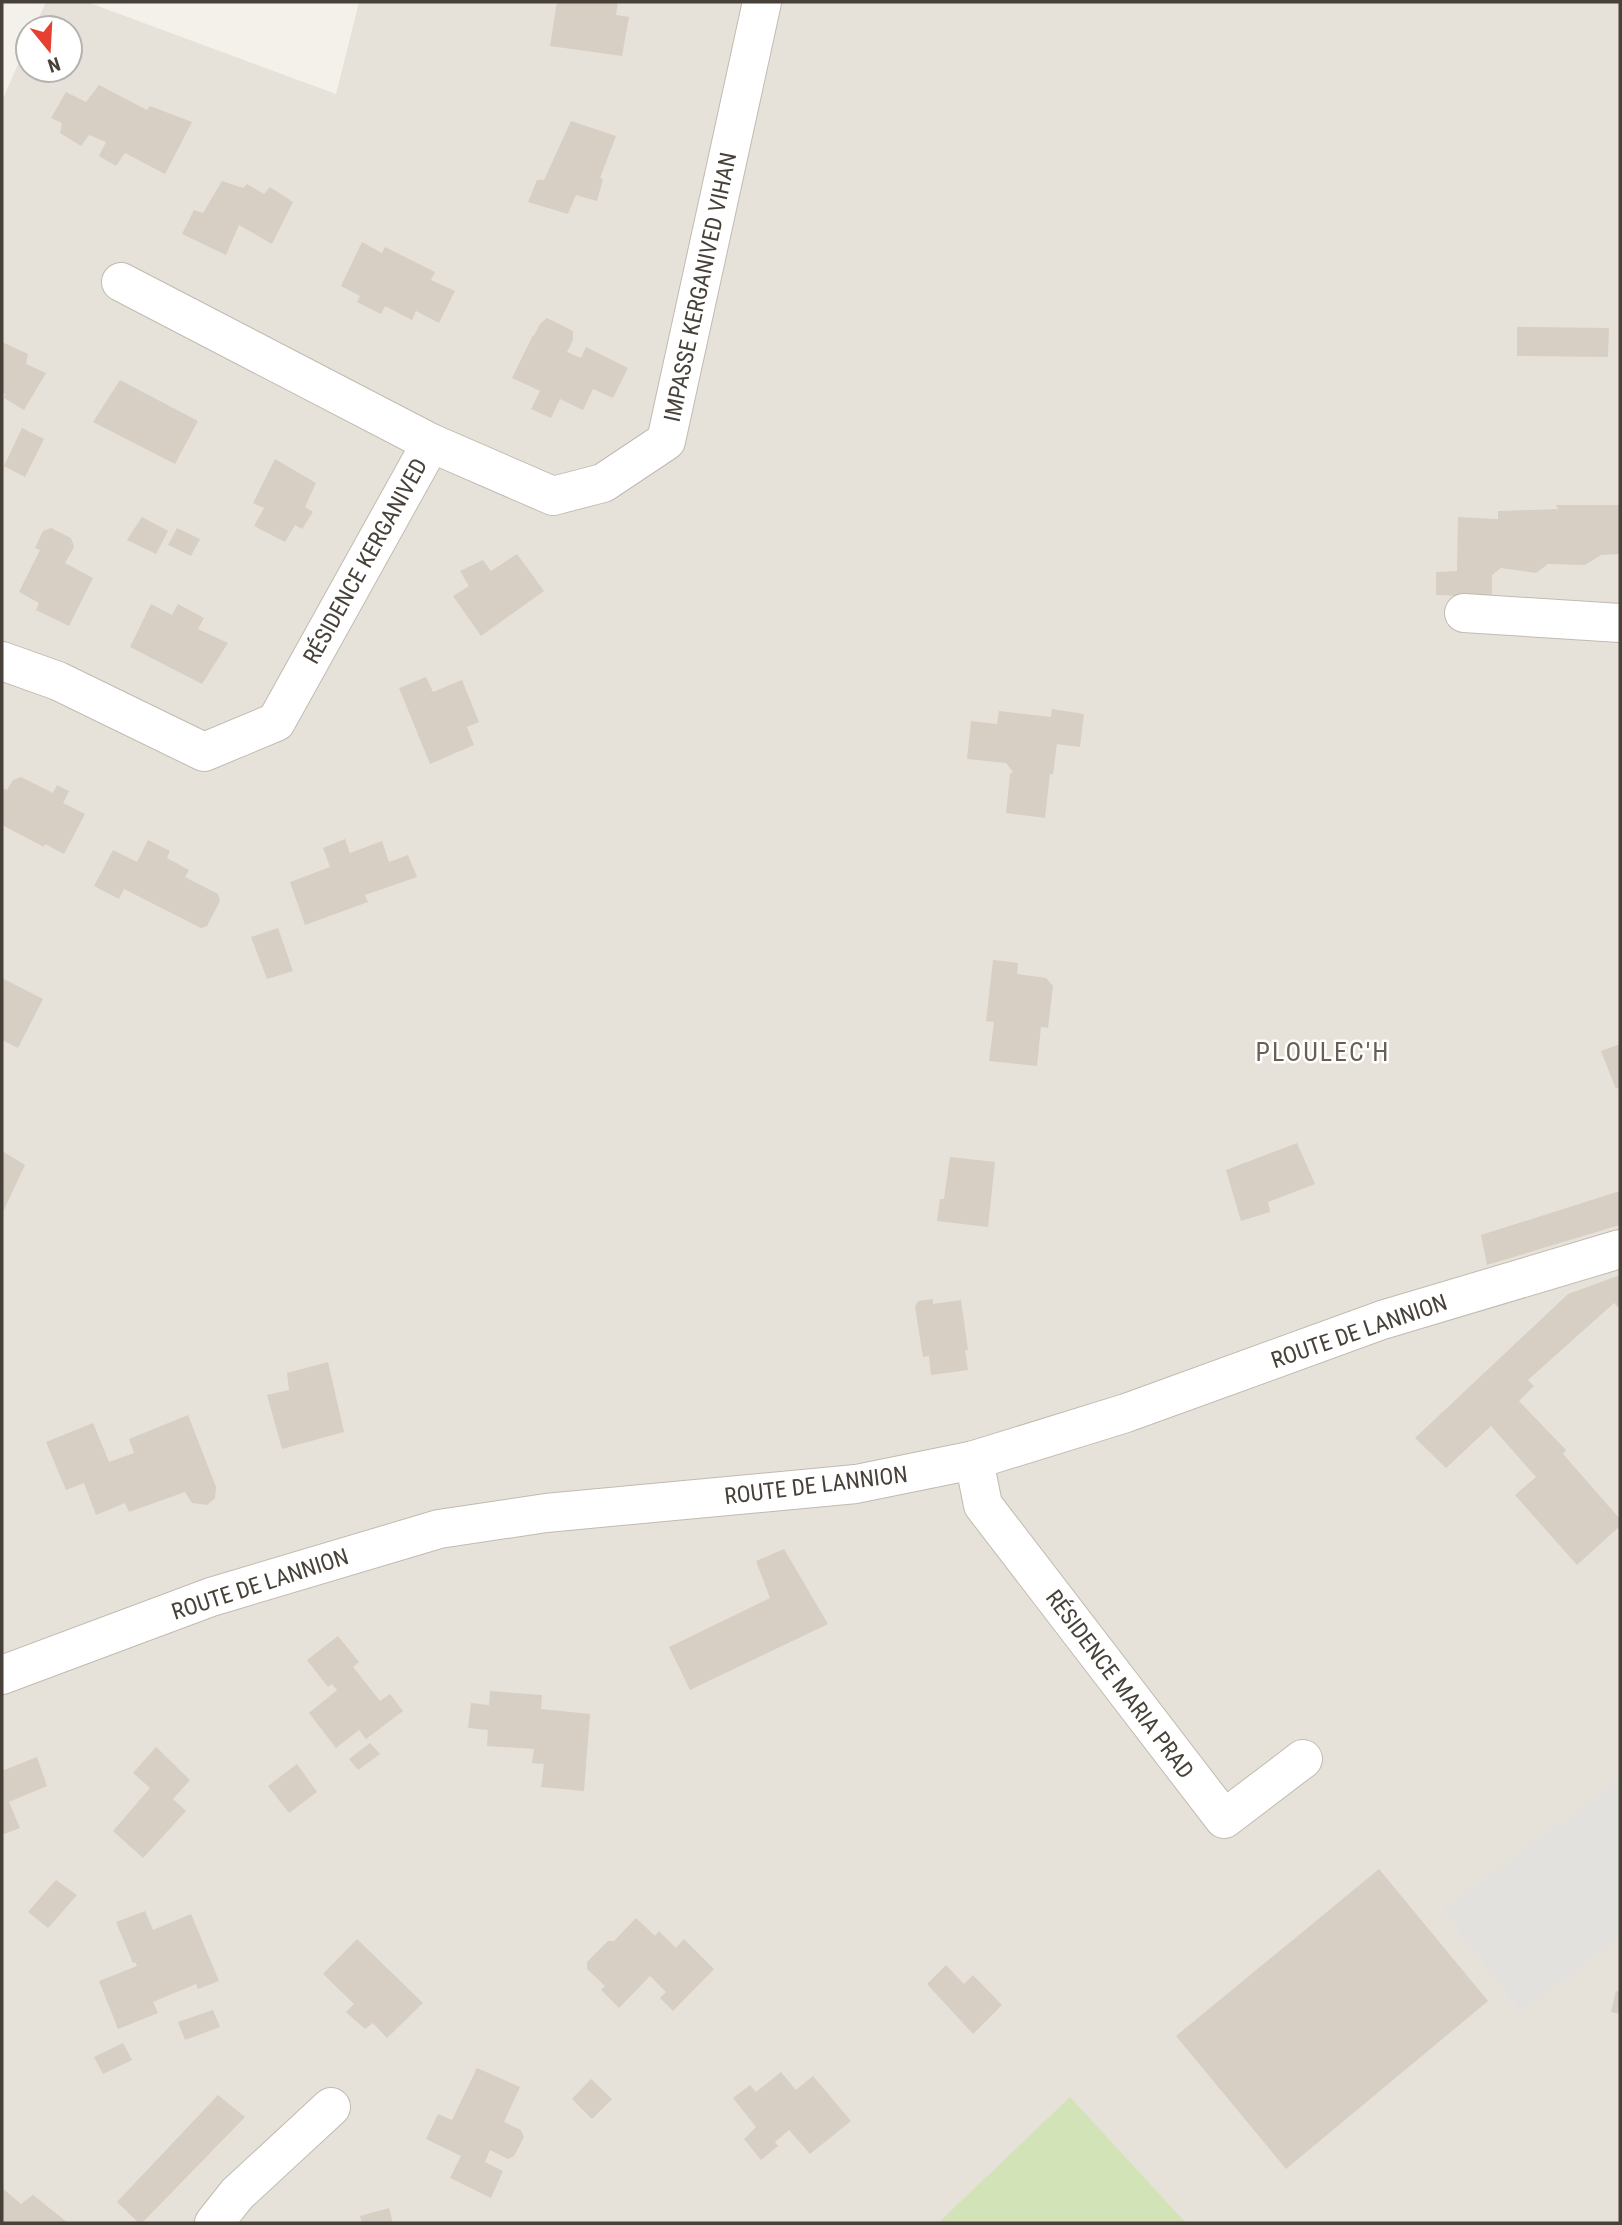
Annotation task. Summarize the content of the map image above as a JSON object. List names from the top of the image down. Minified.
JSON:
{"streets":{"street":["IMPASSE KERGANIVED VIHAN","RÉSIDENCE KERGANIVED","ROUTE DE LANNION","RÉSIDENCE MARIA PRAD"]},"crossings":[["IMPASSE KERGANIVED VIHAN","RÉSIDENCE KERGANIVED"],["ROUTE DE LANNION","RÉSIDENCE MARIA PRAD"]],"districts":["PLOULEC'H"],"north":"bottom"}
